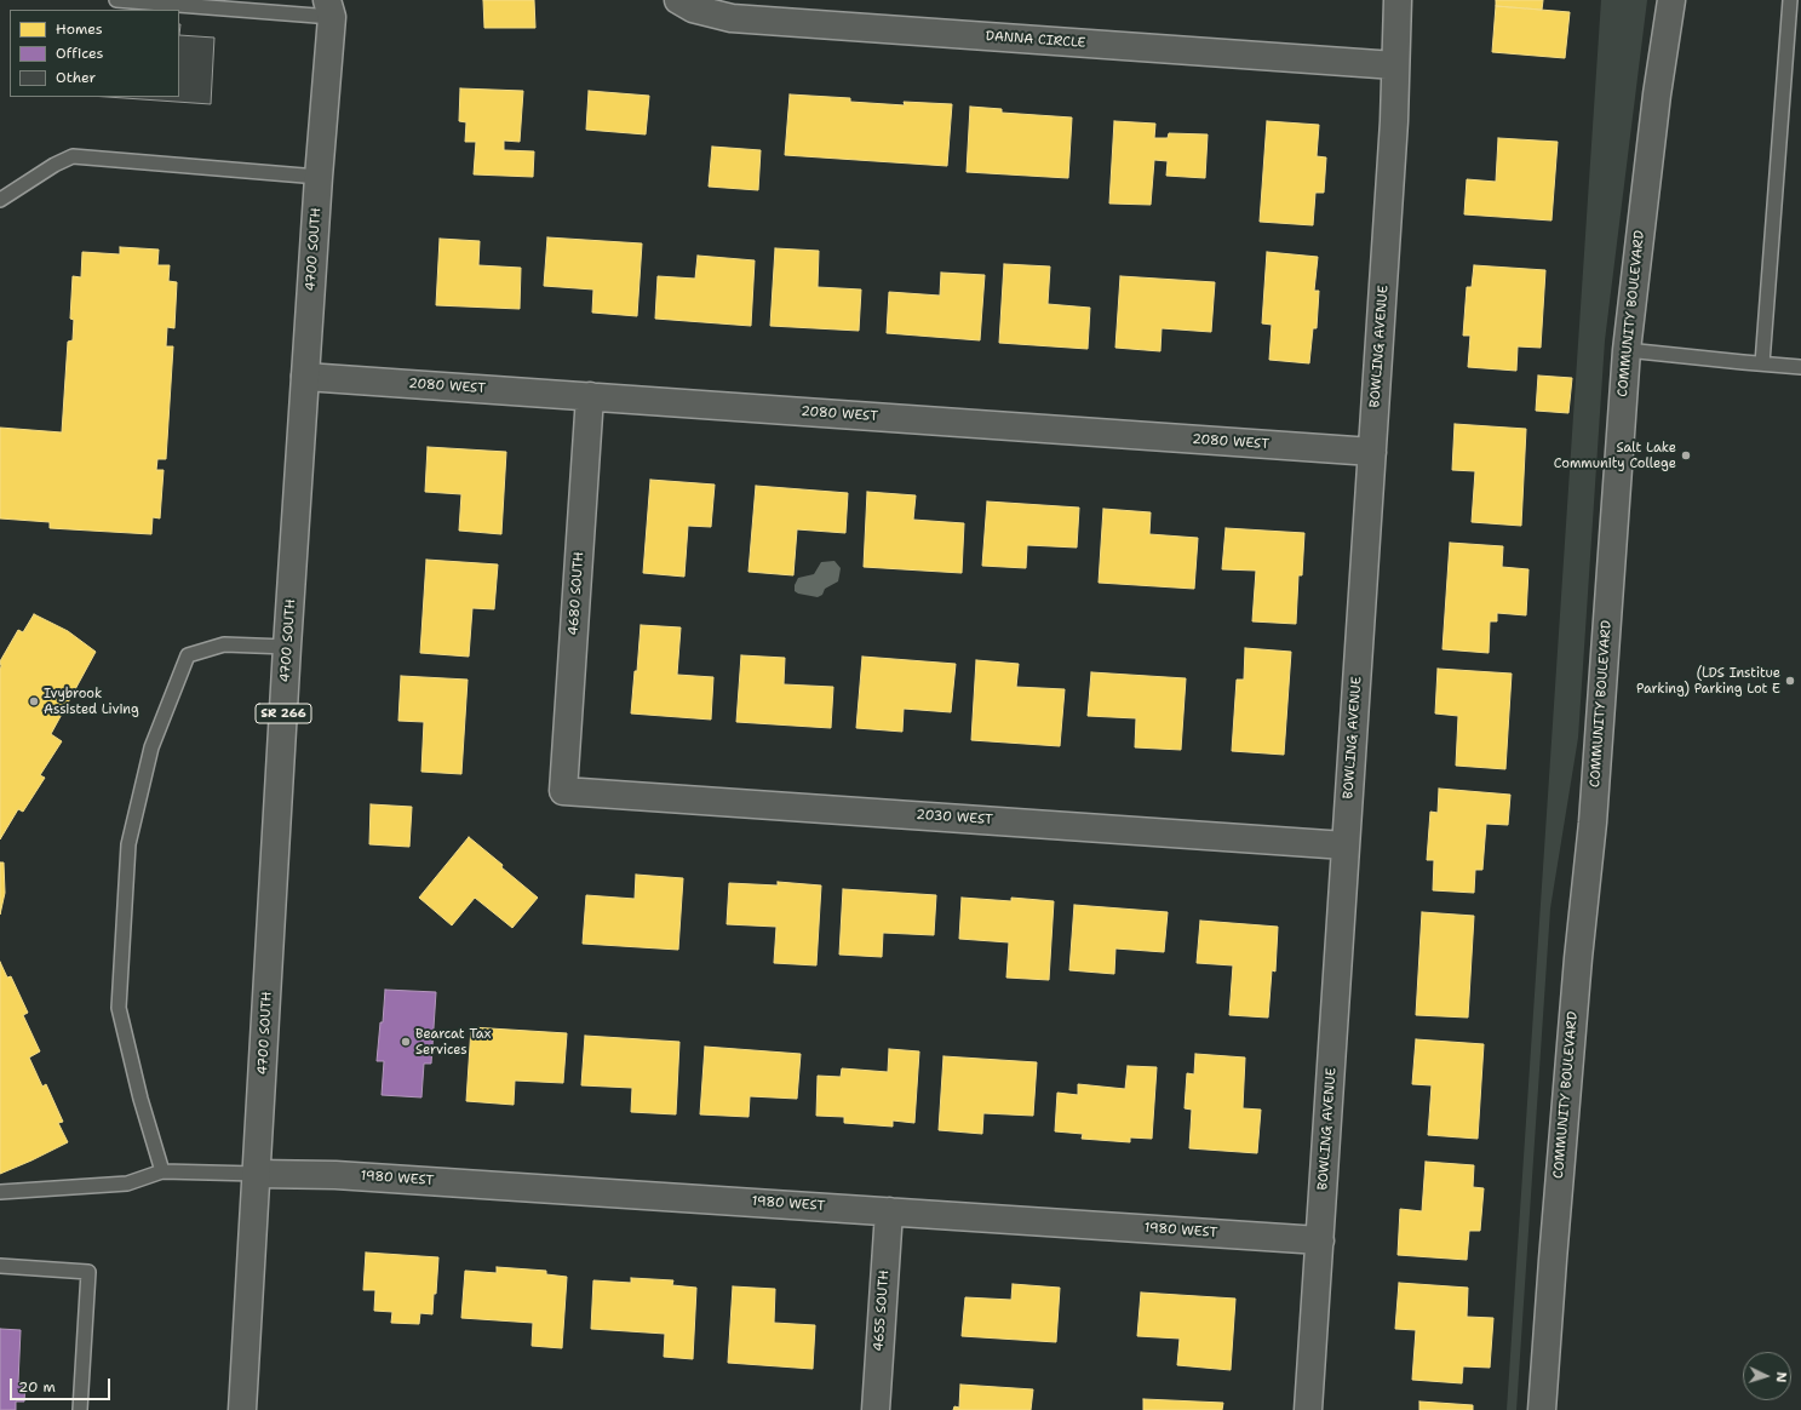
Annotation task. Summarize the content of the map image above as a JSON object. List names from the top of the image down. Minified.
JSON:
{"streets":{"street":["DANNA CIRCLE","4700 SOUTH","COMMUNITY BOULEVARD","BOWLING AVENUE","2080 WEST","4680 SOUTH","SR 266","2030 WEST","1980 WEST","4655 SOUTH"]},"crossings":[["DANNA CIRCLE","BOWLING AVENUE"],["4700 SOUTH","2080 WEST"],["4700 SOUTH","1980 WEST"],["BOWLING AVENUE","2080 WEST"],["BOWLING AVENUE","2030 WEST"],["BOWLING AVENUE","1980 WEST"],["2080 WEST","4680 SOUTH"],["4680 SOUTH","2030 WEST"],["1980 WEST","4655 SOUTH"]],"places":["Salt Lake Community College","(LDS Institue Parking) Parking Lot E","Ivybrook Assisted Living","Bearcat Tax Services"],"legend":["Homes","Offices","Other"],"scale_bar":"20 m","north":"right"}
